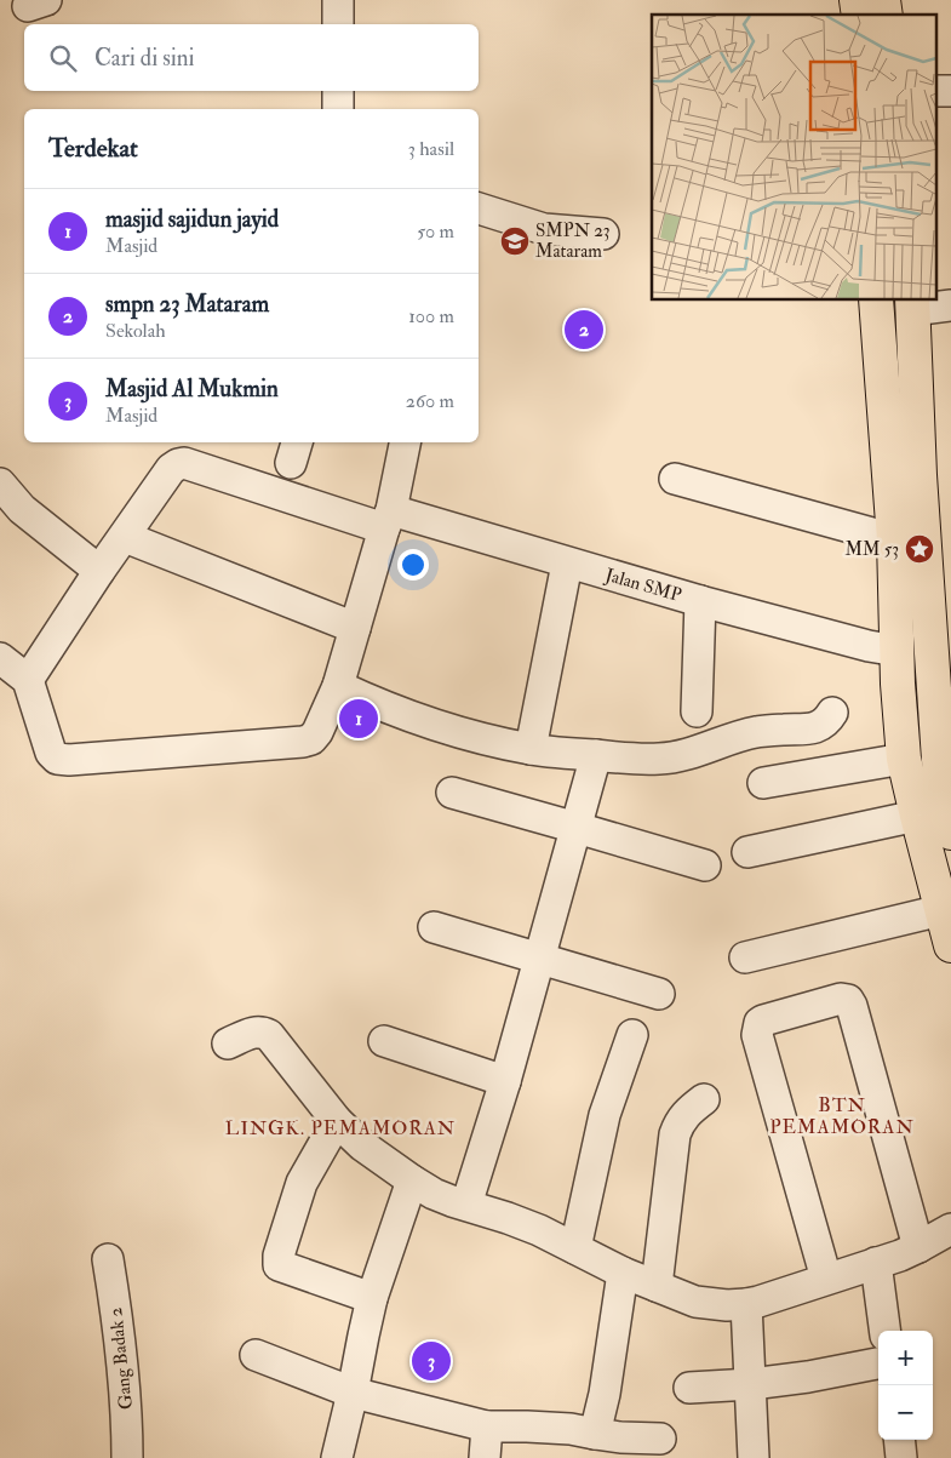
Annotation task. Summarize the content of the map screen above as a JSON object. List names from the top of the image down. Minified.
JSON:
{"streets":{"street":["Jalan SMP","Gang Badak 2"]},"districts":["BTN PEMAMORAN","LINGK. PEMAMORAN"],"places":{"school or university":["SMPN 23 Mataram"],"place":["MM 53"]},"page":{"search":"Cari di sini","heading":["Terdekat","3 hasil"],"list":[{"mark":"1","name":"masjid sajidun jayid","note":"Masjid","value":"50 m"},{"mark":"2","name":"smpn 23 Mataram","note":"Sekolah","value":"100 m"},{"mark":"3","name":"Masjid Al Mukmin","note":"Masjid","value":"260 m"}],"pins":["2","1","3"],"map_buttons":["+","−"]}}
